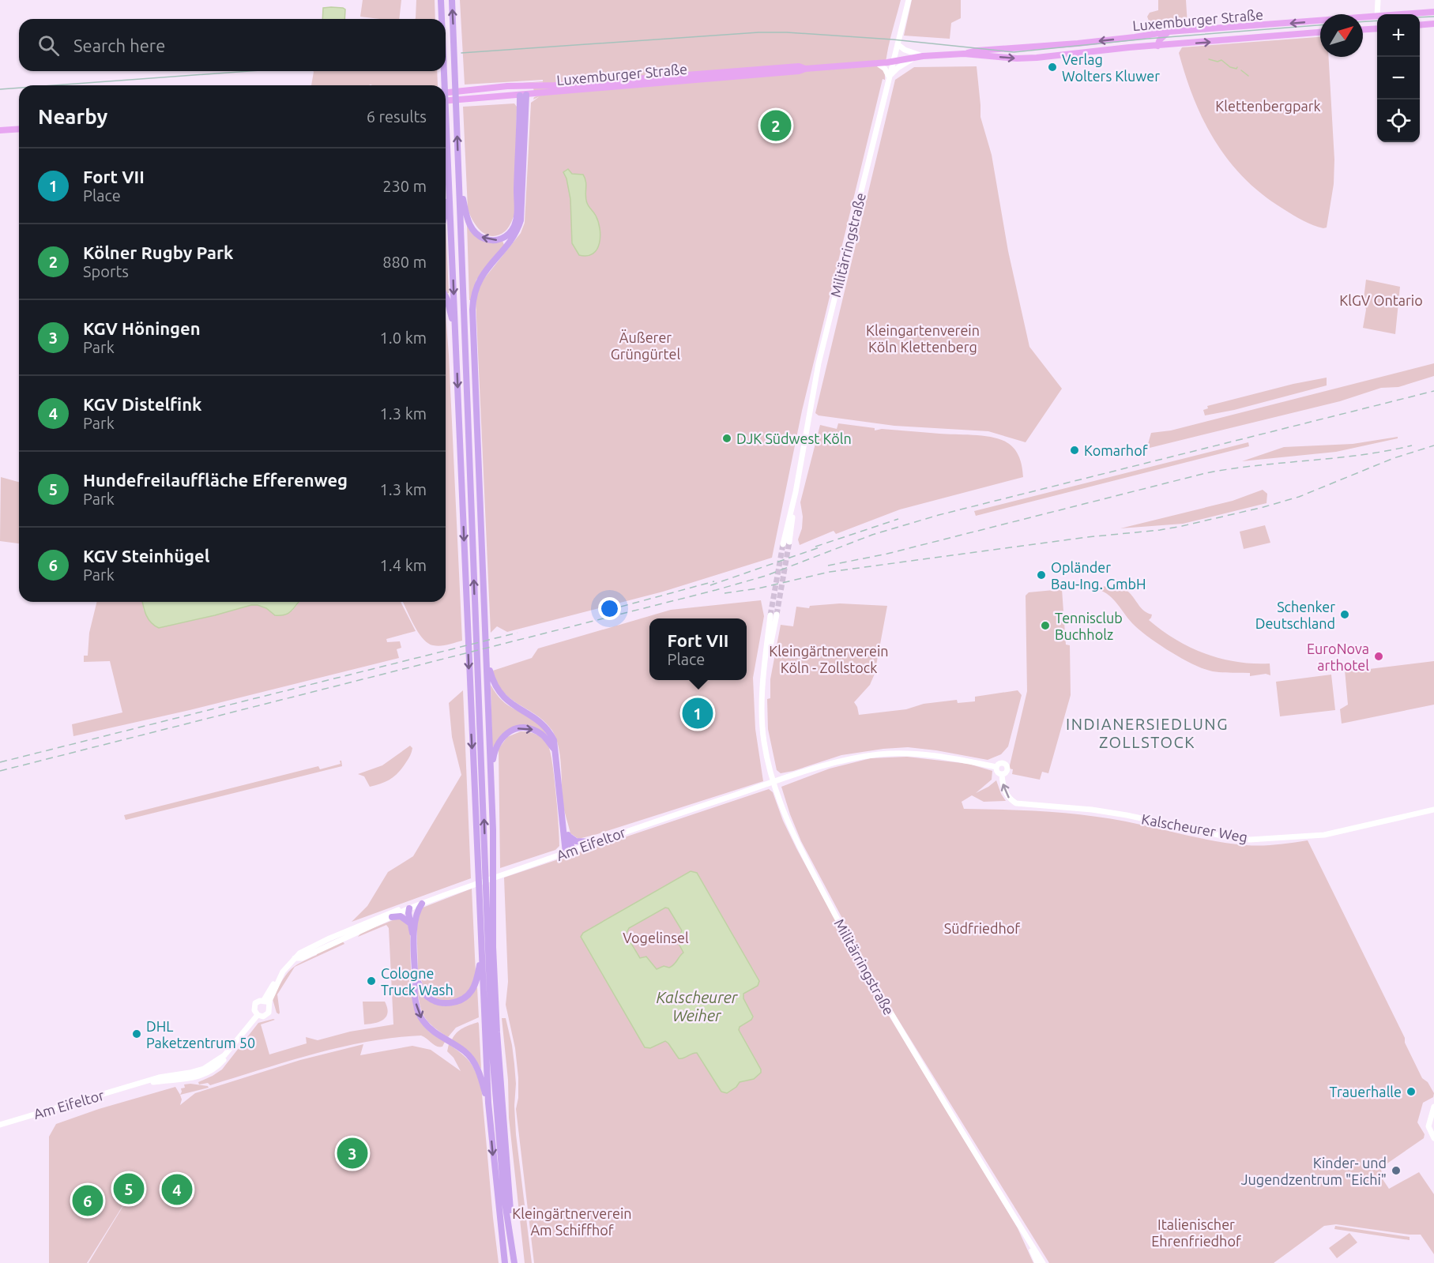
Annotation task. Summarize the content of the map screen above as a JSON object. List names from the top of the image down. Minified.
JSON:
{"streets":{"main road":["Luxemburger Straße","Militärringstraße","Kalscheurer Weg","Am Eifeltor"]},"crossings":[["Luxemburger Straße","Militärringstraße"],["Militärringstraße","Am Eifeltor"],["Kalscheurer Weg","Am Eifeltor"]],"one_way":["Kalscheurer Weg"],"districts":["INDIANERSIEDLUNG ZOLLSTOCK"],"water":["Kalscheurer Weiher"],"parks":["Klettenbergpark","KlGV Ontario","Kleingartenverein Köln Klettenberg","Äußerer Grüngürtel","Kleingärtnerverein Köln - Zollstock","Südfriedhof","Vogelinsel","Kleingärtnerverein Am Schiffhof","Italienischer Ehrenfriedhof"],"places":["Verlag Wolters Kluwer","DJK Südwest Köln","Komarhof","Opländer Bau-Ing. GmbH","Schenker Deutschland","Tennisclub Buchholz","EuroNova arthotel","Cologne Truck Wash","DHL Paketzentrum 50","Trauerhalle","Kinder- und Jugendzentrum \"Eichi\""],"north":"top right","page":{"map_buttons":["+","−"],"search":"Search here","heading":["Nearby","6 results"],"pins":["2","1","3","5","4","6"],"list":[{"mark":"1","name":"Fort VII","note":"Place","value":"230 m"},{"mark":"2","name":"Kölner Rugby Park","note":"Sports","value":"880 m"},{"mark":"3","name":"KGV Höningen","note":"Park","value":"1.0 km"},{"mark":"4","name":"KGV Distelfink","note":"Park","value":"1.3 km"},{"mark":"5","name":"Hundefreilauffläche Efferenweg","note":"Park","value":"1.3 km"},{"mark":"6","name":"KGV Steinhügel","note":"Park","value":"1.4 km"}],"popup":["Fort VII","Place"]}}
